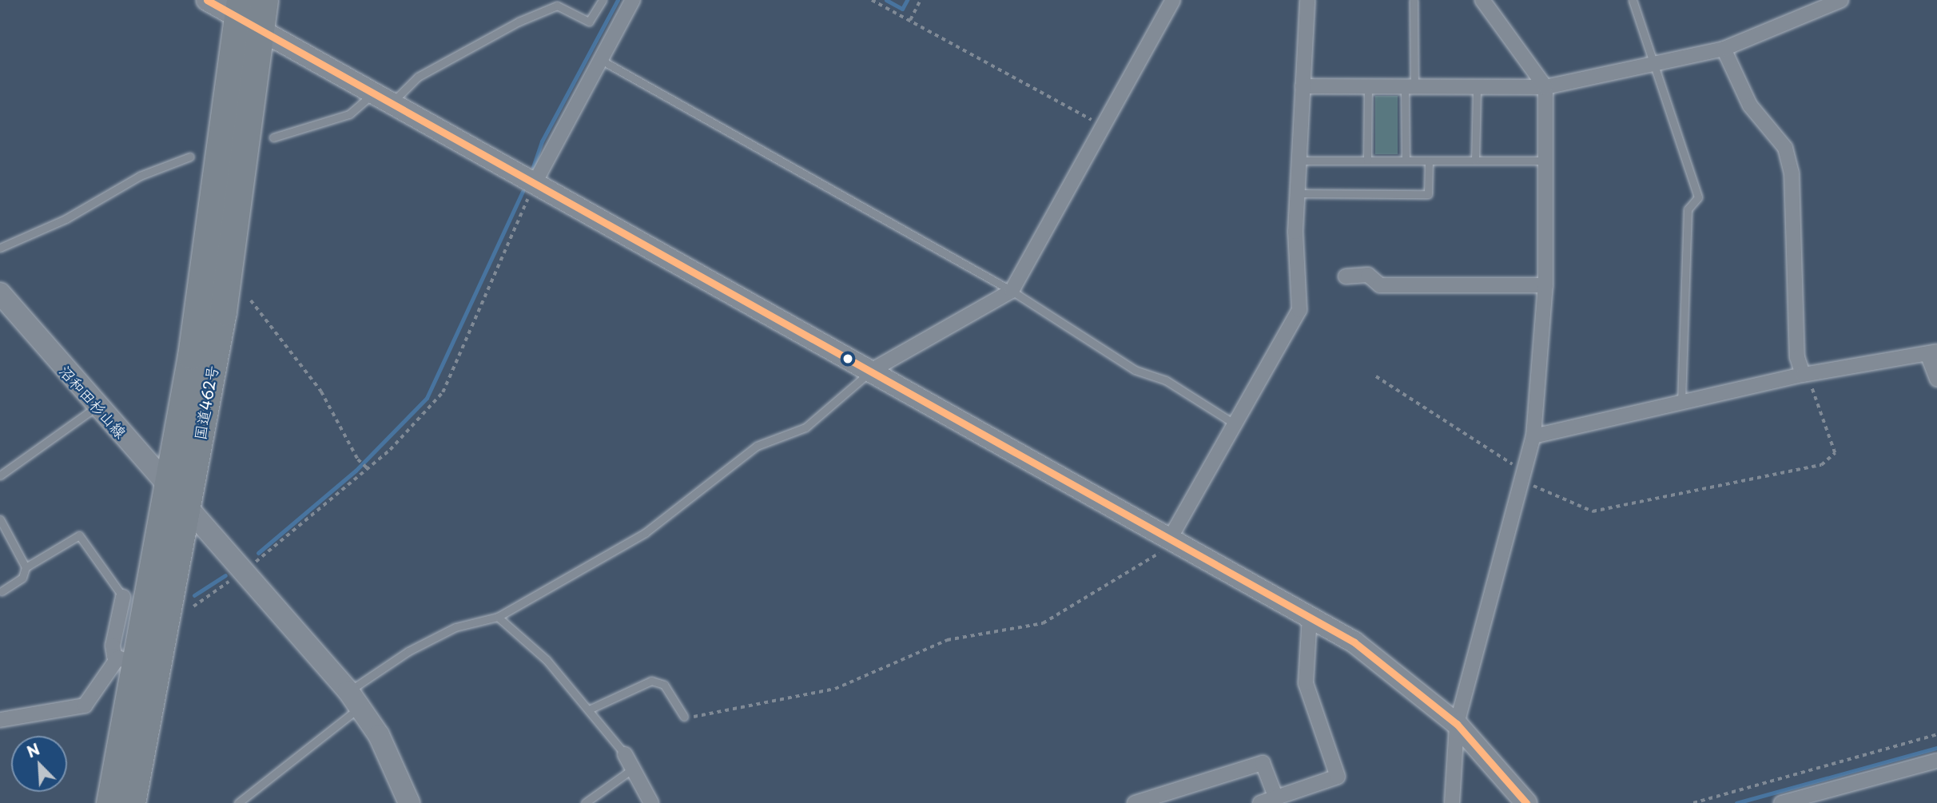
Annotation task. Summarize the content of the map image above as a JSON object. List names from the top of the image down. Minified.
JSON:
{"streets":{"highway":["国道462号"],"street":["沼和田杉山線"]},"crossings":[["沼和田杉山線","国道462号"]],"north":"top left"}
